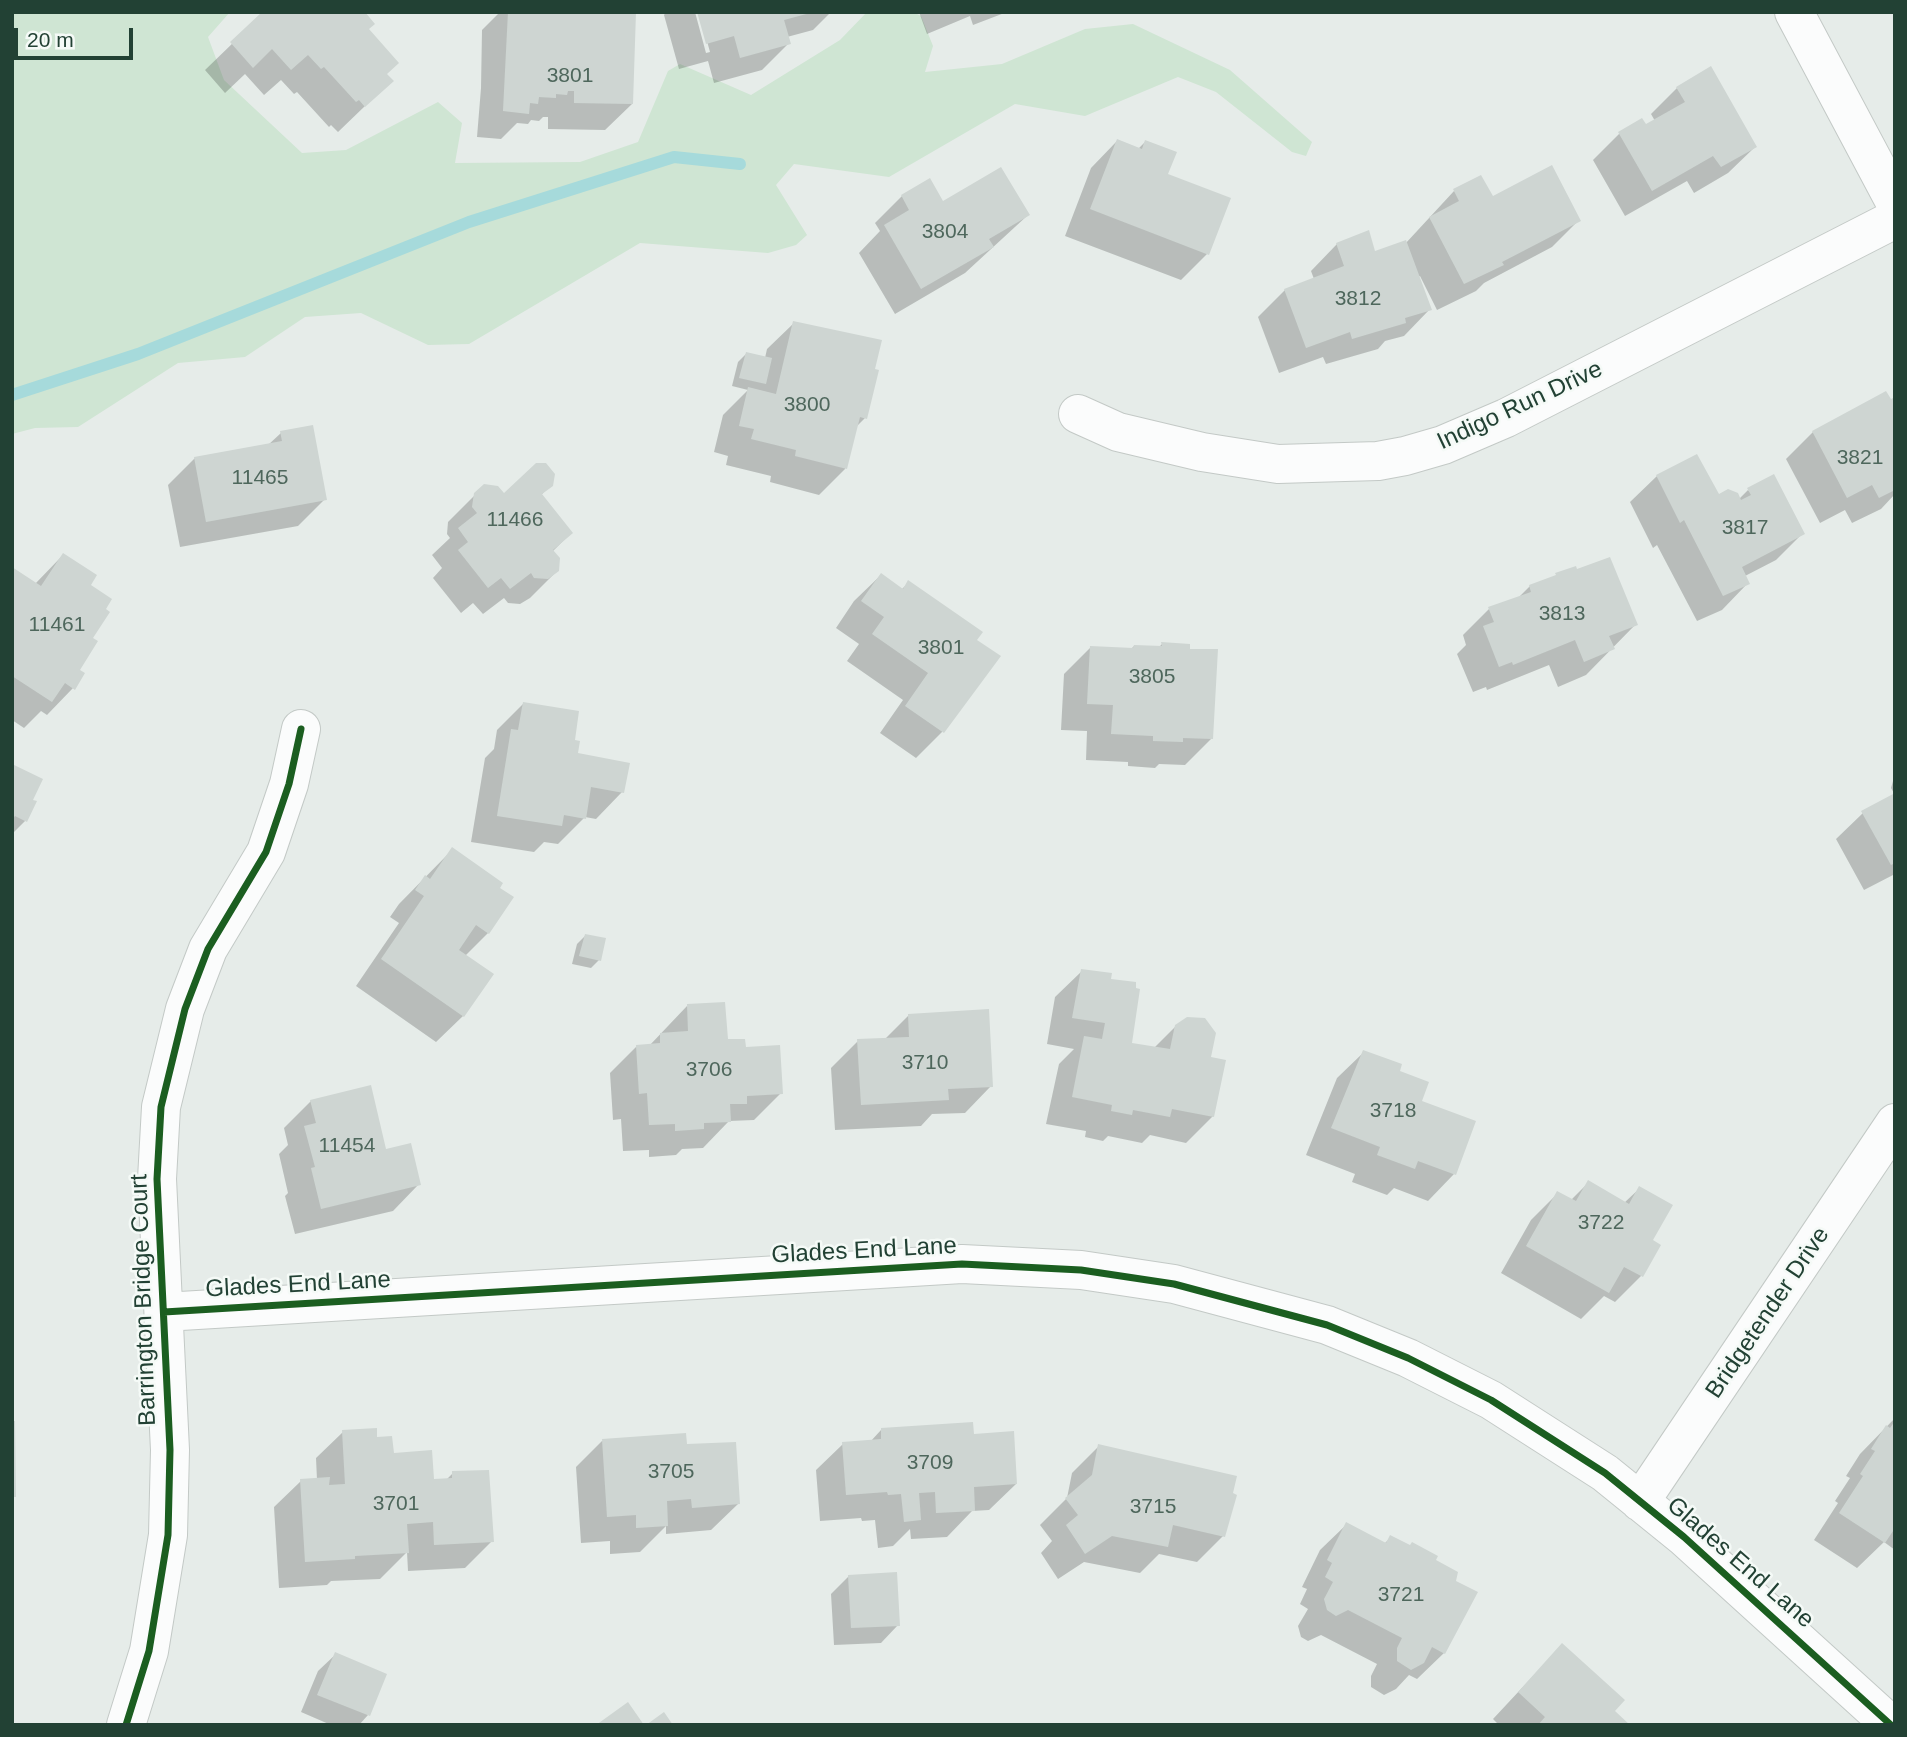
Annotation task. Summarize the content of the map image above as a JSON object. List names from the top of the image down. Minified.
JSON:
{"streets":{"street":["Indigo Run Drive","Glades End Lane","Barrington Bridge Court","Bridgetender Drive"]},"crossings":[["Glades End Lane","Barrington Bridge Court"],["Glades End Lane","Bridgetender Drive"]],"house_numbers":["3801","3804","3812","3800","3821","11465","11466","3817","3813","11461","3801","3805","3710","3706","3718","11454","3722","3709","3705","3701","3715","3721"],"scale_bar":"20 m"}
